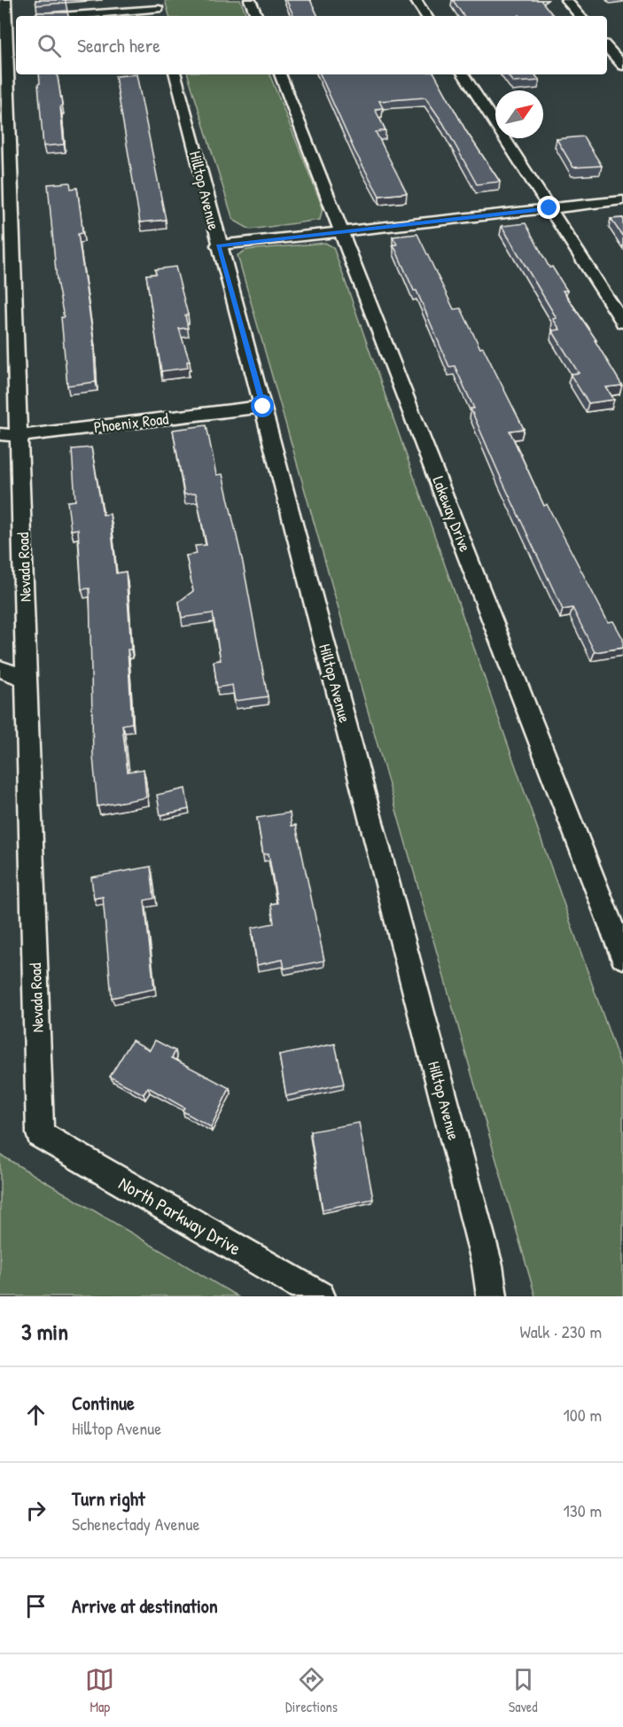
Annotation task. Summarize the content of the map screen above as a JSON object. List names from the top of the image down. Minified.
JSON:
{"streets":{"street":["Hilltop Avenue","Phoenix Road","Lakeway Drive","Nevada Road","North Parkway Drive"]},"crossings":[["Hilltop Avenue","Phoenix Road"],["Phoenix Road","Nevada Road"],["Nevada Road","North Parkway Drive"]],"north":"top right","page":{"search":"Search here","heading":["3 min","Walk · 230 m"],"list":[["Continue","Hilltop Avenue","100 m"],["Turn right","Schenectady Avenue","130 m"],"Arrive at destination"],"nav":["Map","Directions","Saved"]}}
